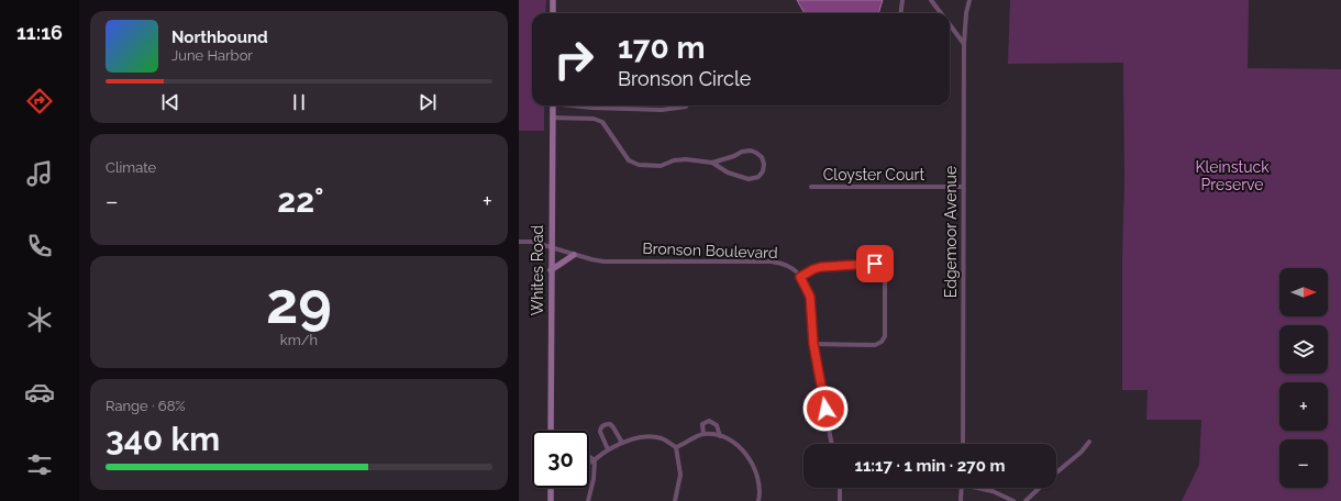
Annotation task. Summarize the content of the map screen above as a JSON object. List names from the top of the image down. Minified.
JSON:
{"streets":{"street":["Cloyster Court","Edgemoor Avenue","Bronson Boulevard","Whites Road"]},"crossings":[["Cloyster Court","Edgemoor Avenue"],["Bronson Boulevard","Whites Road"]],"parks":["Kleinstuck Preserve"],"north":"right","page":{"tabs":"11:16","turn":["170 m","Bronson Circle"],"song":["Northbound","June Harbor"],"tile":["Climate",["29","km/h"],["Range · 68%","340 km"]],"heat":["−","22°","+"],"map_buttons":["+","−"],"limit":"30","trip":"11:17 · 1 min · 270 m"}}
